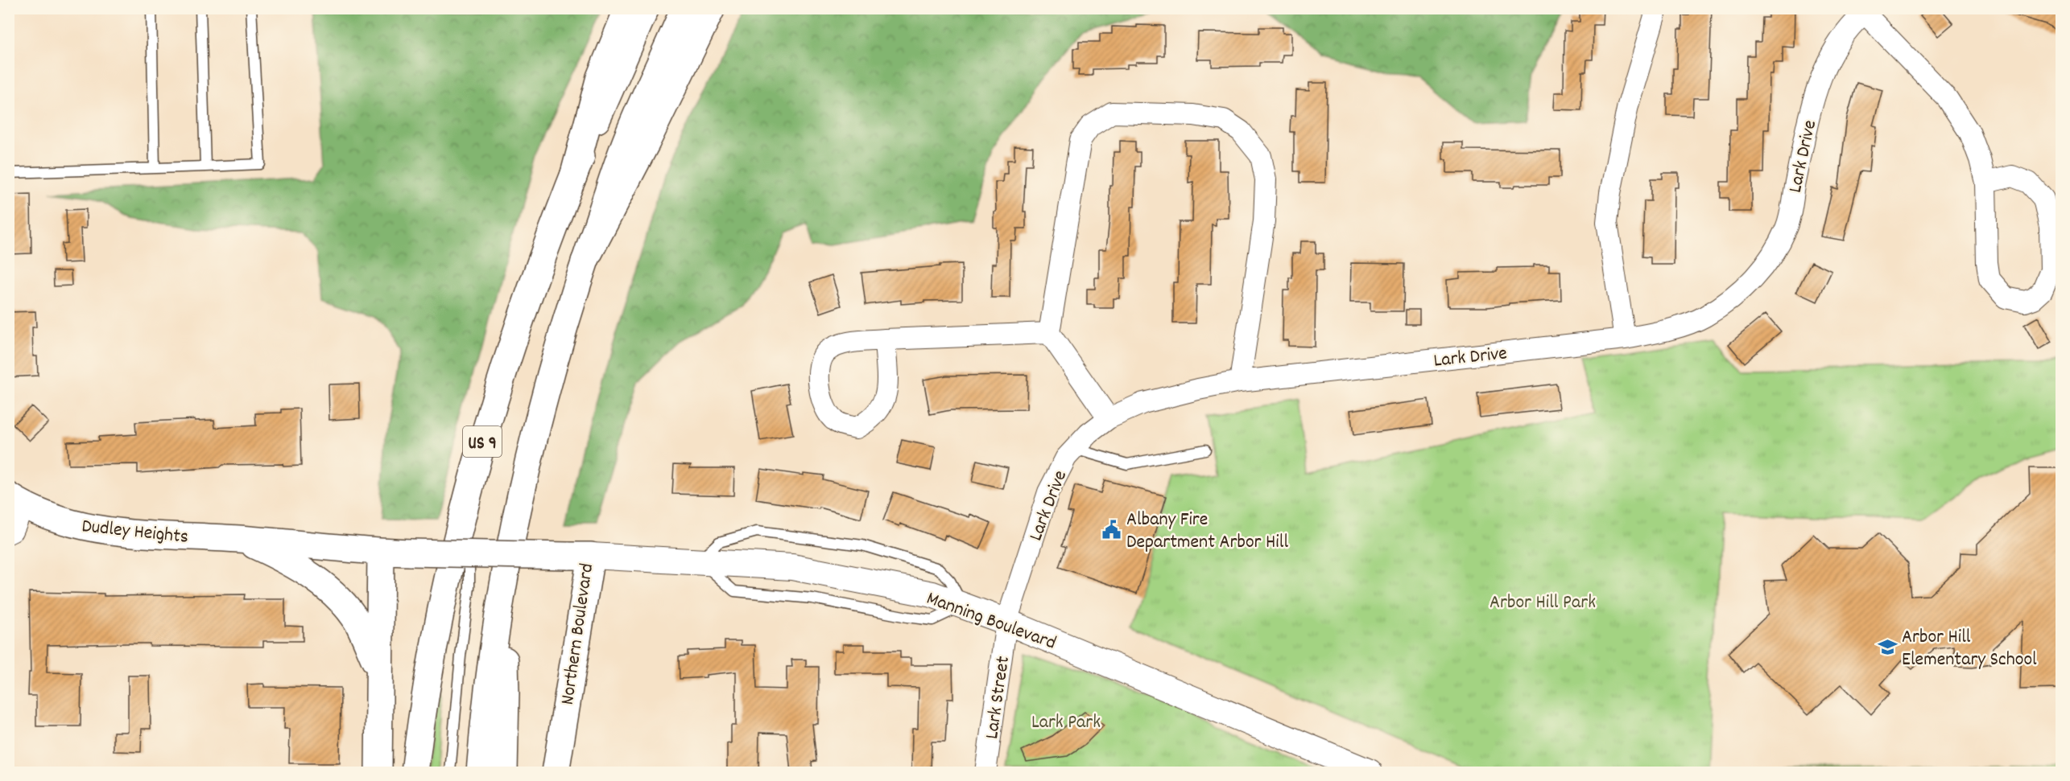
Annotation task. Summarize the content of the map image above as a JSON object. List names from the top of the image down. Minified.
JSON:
{"streets":{"main road":["US 9","Dudley Heights","Northern Boulevard"],"street":["Lark Drive","Manning Boulevard","Lark Street"]},"crossings":[["Lark Drive","Manning Boulevard"],["Lark Drive","Lark Street"],["Dudley Heights","Northern Boulevard"],["Manning Boulevard","Northern Boulevard"],["Manning Boulevard","Lark Street"]],"parks":["Arbor Hill Park","Lark Park"],"places":{"public building":["Albany Fire Department Arbor Hill"],"school or university":["Arbor Hill Elementary School"]}}
